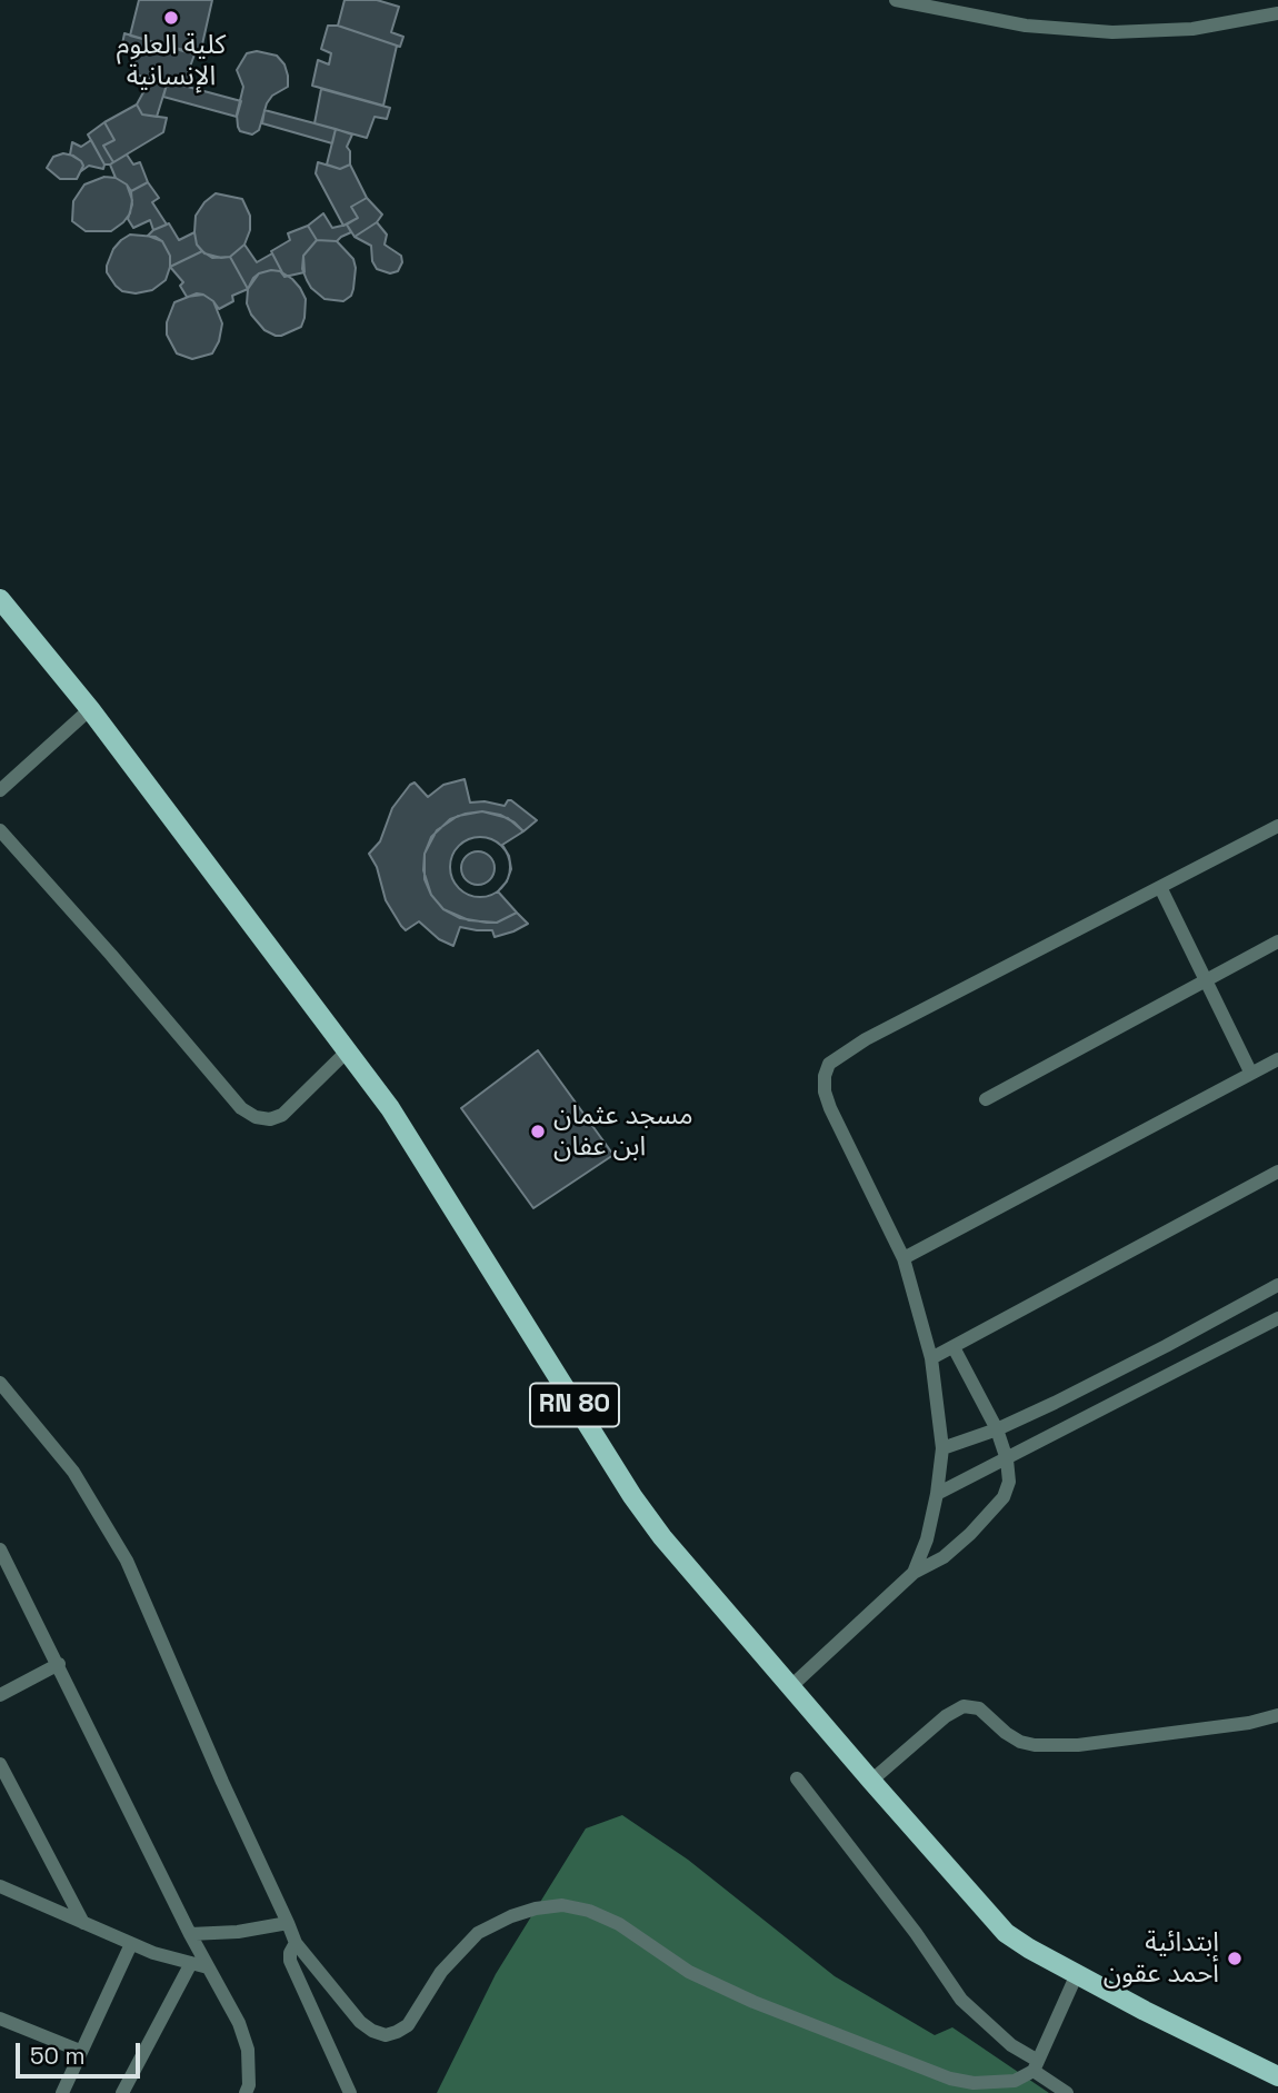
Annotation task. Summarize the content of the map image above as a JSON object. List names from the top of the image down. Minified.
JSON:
{"streets":{"main road":["RN 80"]},"places":["كلية العلوم الإنسانية","مسجد عثمان ابن عفان","ابتدائية أحمد عقون"],"scale_bar":"50 m"}
